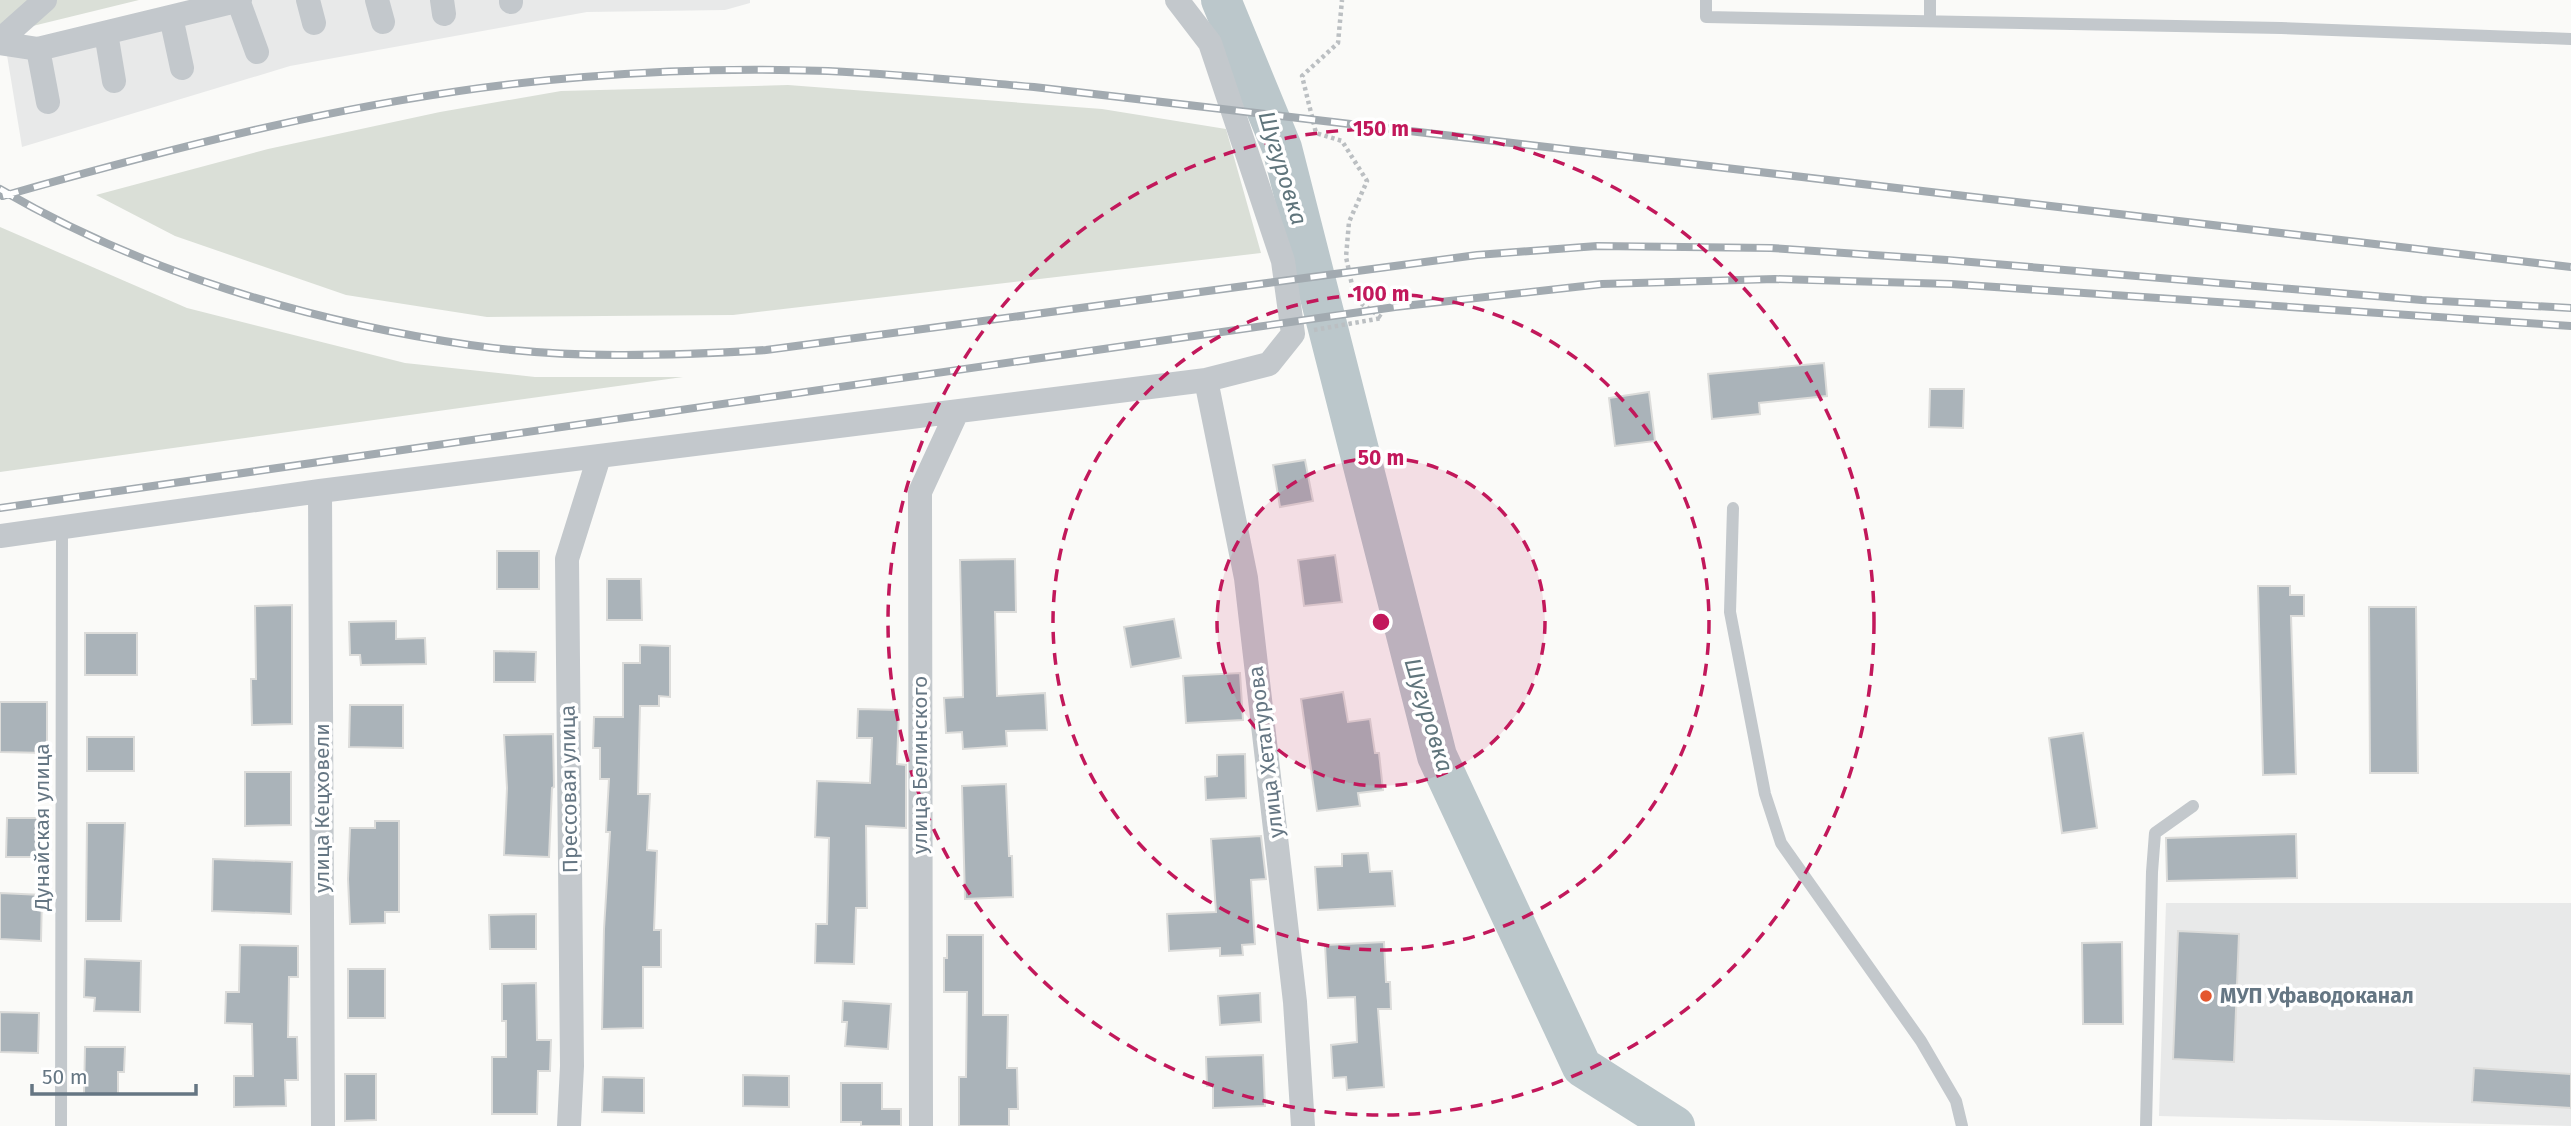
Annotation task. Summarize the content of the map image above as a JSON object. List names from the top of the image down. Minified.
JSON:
{"streets":{"street":["улица Хетагурова","улица Белинского","Прессовая улица","улица Кецховели"],"lane":["Дунайская улица"]},"water":["Шугуровка"],"places":["МУП Уфаводоканал"],"scale_bar":"50 m","rings":["150 m","100 m","50 m"]}
